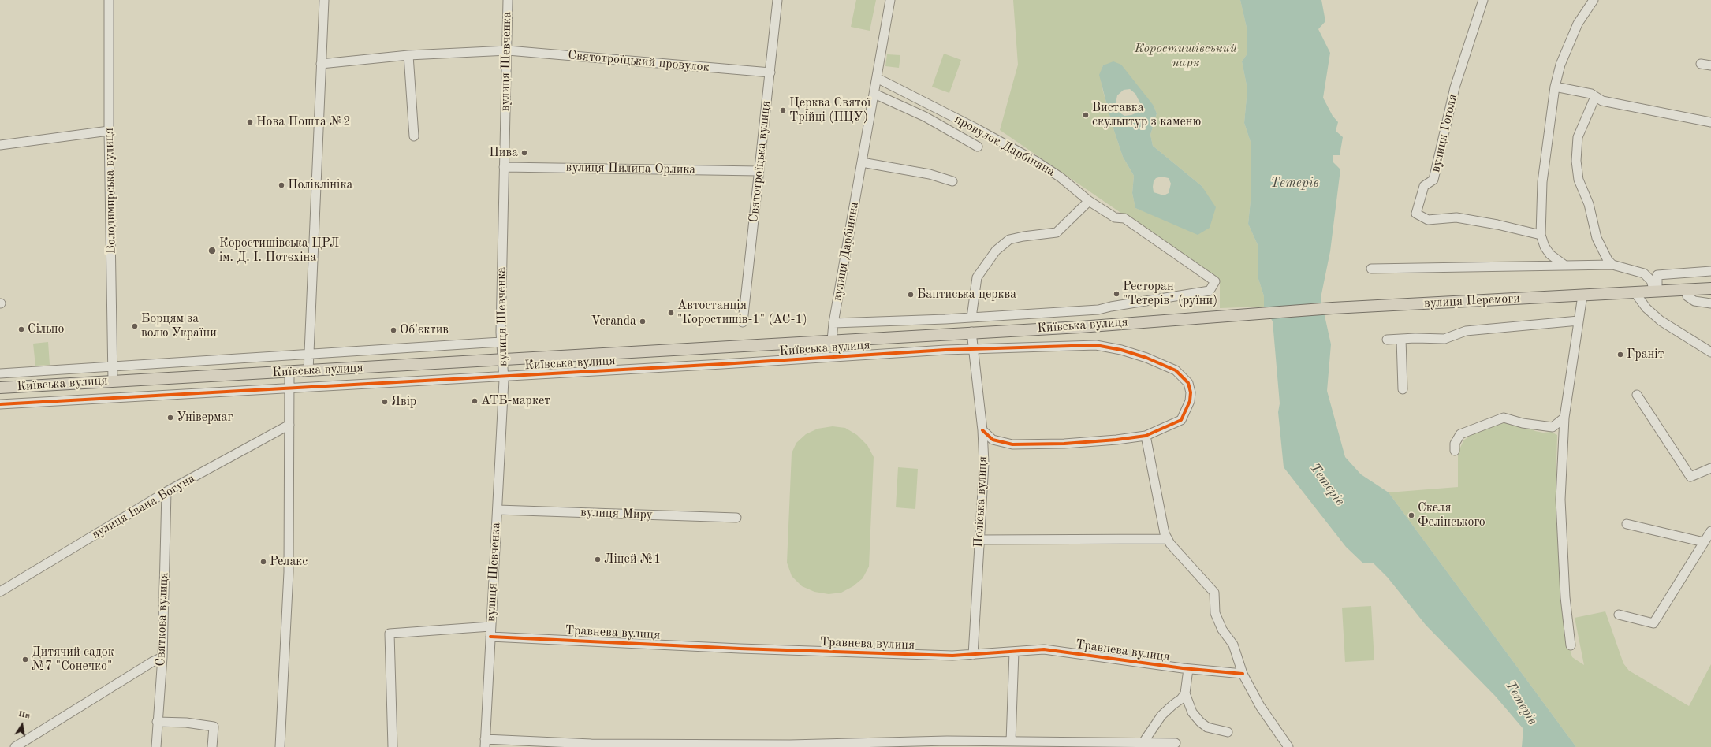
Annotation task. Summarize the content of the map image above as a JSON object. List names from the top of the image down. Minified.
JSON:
{"streets":{"main road":["вулиця Перемоги","Київська вулиця"],"street":["вулиця Шевченка","Святотроїцький провулок","вулиця Гоголя","провулок Дарбіняна","Святотроїцька вулиця","вулиця Пилипа Орлика","Володимирська вулиця","вулиця Дарбіняна","Поліська вулиця","вулиця Івана Богуна","вулиця Миру","Святкова вулиця","Травнева вулиця"]},"crossings":[["вулиця Шевченка","Святотроїцький провулок"],["вулиця Шевченка","вулиця Пилипа Орлика"],["вулиця Шевченка","Київська вулиця"],["вулиця Шевченка","вулиця Миру"],["вулиця Шевченка","Травнева вулиця"],["Святотроїцький провулок","Святотроїцька вулиця"],["провулок Дарбіняна","вулиця Дарбіняна"],["провулок Дарбіняна","Київська вулиця"],["Святотроїцька вулиця","вулиця Пилипа Орлика"],["Володимирська вулиця","Київська вулиця"],["вулиця Дарбіняна","Київська вулиця"],["вулиця Перемоги","Київська вулиця"],["Київська вулиця","Поліська вулиця"],["Поліська вулиця","Травнева вулиця"],["вулиця Івана Богуна","Святкова вулиця"]],"water":["Тетерів"],"parks":["Коростишівський парк"],"places":["Церква Святої Трійці (ПЦУ)","Виставка скульптур з каменю","Нова Пошта №2","Нива","Поліклініка","Коростишівська ЦРЛ ім. Д. І. Потєхіна","Ресторан \"Тетерів\" (руїни)","Баптиська церква","Автостанція \"Коростишів-1\" (АС-1)","Veranda","Борцям за волю України","Сільпо","Об'єктив","Граніт","АТБ-маркет","Явір","Універмаг","Скеля Фелінського","Ліцей №1","Релакс","Дитячий садок №7 \"Сонечко\""],"north":"top"}
